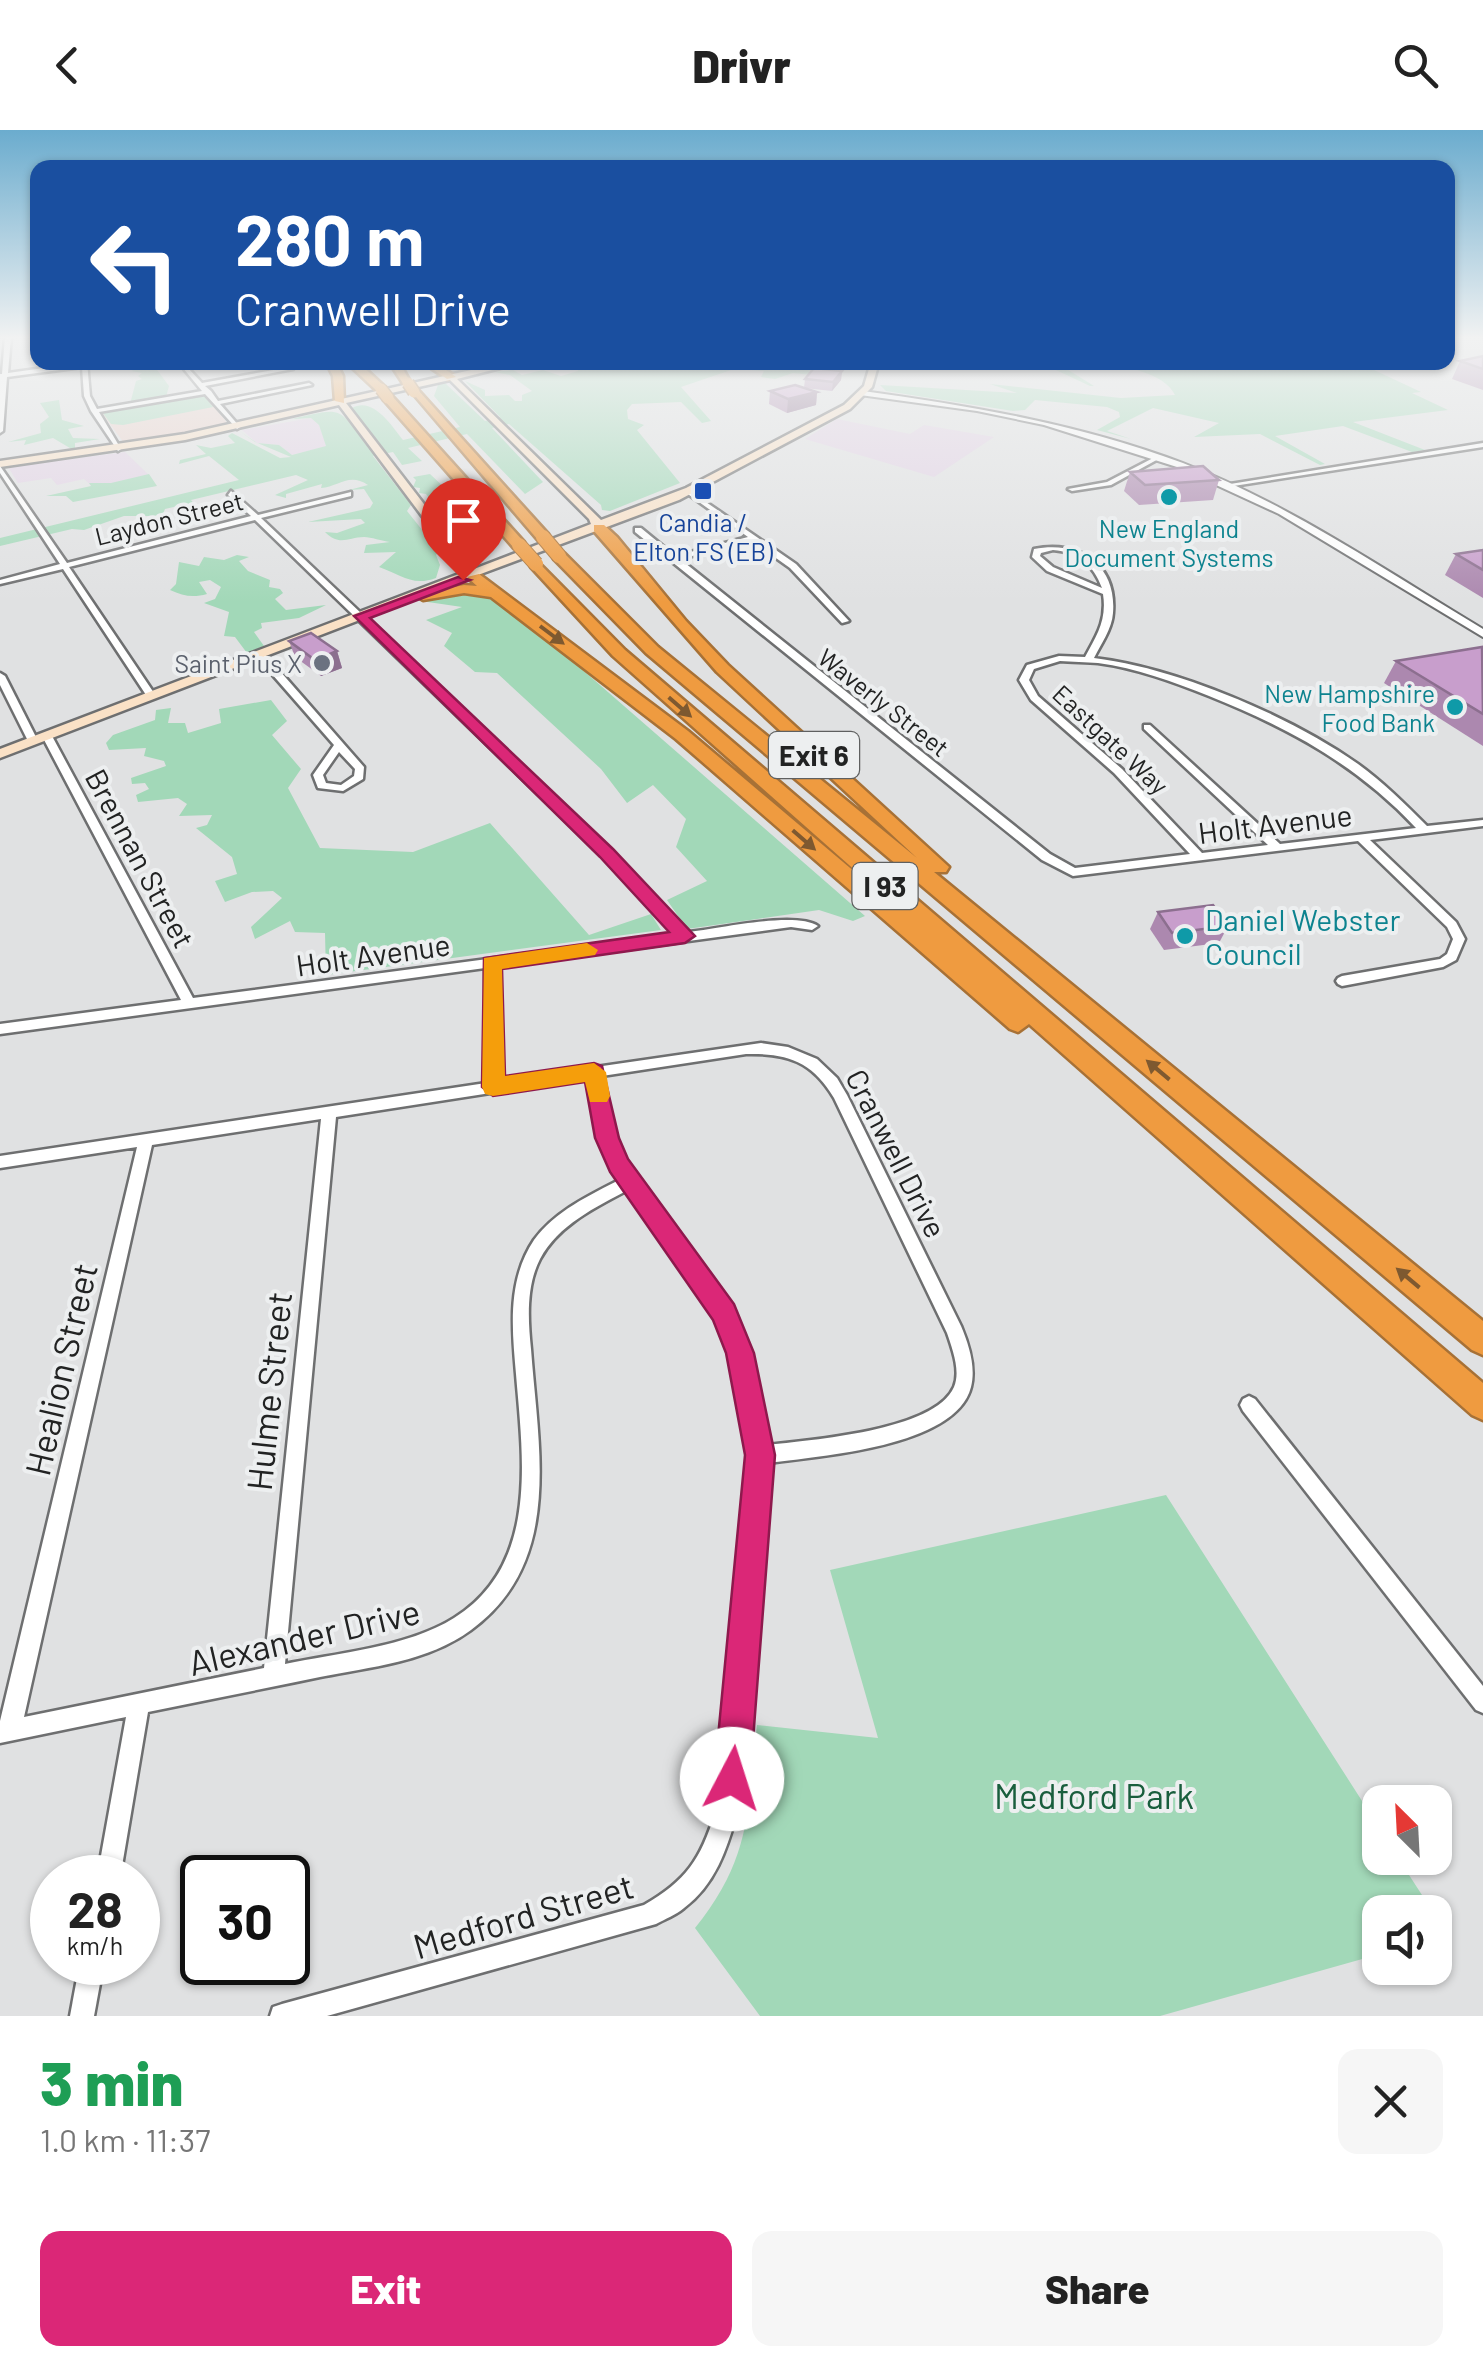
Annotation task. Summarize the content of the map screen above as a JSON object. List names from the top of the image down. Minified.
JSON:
{"streets":{"highway":["Exit 6","I 93"],"street":["Laydon Street","Waverly Street","Eastgate Way","Holt Avenue","Brennan Street","Cranwell Drive","Healion Street","Hulme Street","Alexander Drive","Medford Street"]},"crossings":[["Waverly Street","Holt Avenue"],["Eastgate Way","Holt Avenue"],["Exit 6","I 93"],["Holt Avenue","Brennan Street"],["Cranwell Drive","Healion Street"],["Cranwell Drive","Hulme Street"],["Cranwell Drive","Medford Street"],["Healion Street","Alexander Drive"],["Hulme Street","Alexander Drive"],["Alexander Drive","Medford Street"]],"parks":["Medford Park"],"places":{"transit":["Candia / Elton FS (EB)"],"other":["New England Document Systems","Saint Pius X","New Hampshire Food Bank","Daniel Webster Council"]},"north":"top left","page":{"header":"Drivr","turn":["280 m","Cranwell Drive"],"speed":"28 km/h","limit":"30","heading":["3 min","1.0 km · 11:37"],"buttons":["Exit","Share"]}}
